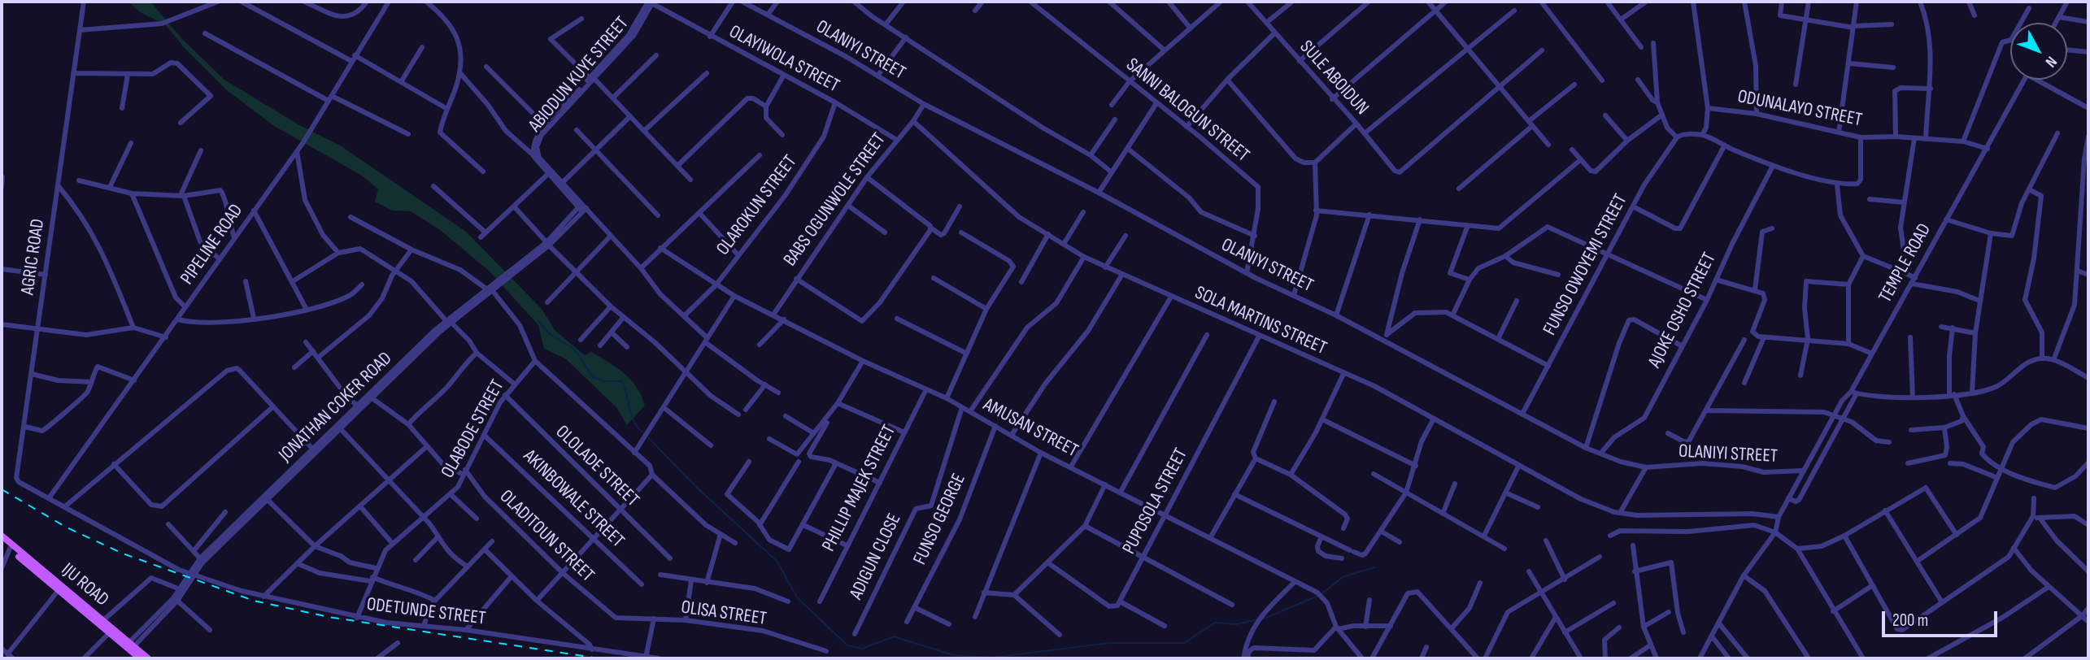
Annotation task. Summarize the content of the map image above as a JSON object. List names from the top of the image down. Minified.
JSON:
{"streets":{"main road":["IJU ROAD"],"street":["OLANIYI STREET","OLAYIWOLA STREET","ABIODUN KUYE STREET","SULE ABOIDUN","ODUNALAYO STREET","SANNI BALOGUN STREET","BABS OGUNWOLE STREET","OLAROKUN STREET","PIPELINE ROAD","AGRIC ROAD","TEMPLE ROAD","FUNSO OWOYEMI STREET","AJOKE OSHO STREET","SOLA MARTINS STREET","JONATHAN COKER ROAD","AMUSAN STREET","OLABODE STREET","OLOLADE STREET","PHILLIP MAJEK STREET","AKINBOWALE STREET","PUPOSOLA STREET","FUNSO GEORGE","OLADITOUN STREET","ADIGUN CLOSE","ODETUNDE STREET","OLISA STREET"]},"crossings":[["OLANIYI STREET","SANNI BALOGUN STREET"],["OLANIYI STREET","BABS OGUNWOLE STREET"],["OLANIYI STREET","TEMPLE ROAD"],["OLANIYI STREET","FUNSO OWOYEMI STREET"],["OLANIYI STREET","AJOKE OSHO STREET"],["OLAYIWOLA STREET","ABIODUN KUYE STREET"],["OLAYIWOLA STREET","BABS OGUNWOLE STREET"],["OLAYIWOLA STREET","OLAROKUN STREET"],["ABIODUN KUYE STREET","OLAROKUN STREET"],["ABIODUN KUYE STREET","JONATHAN COKER ROAD"],["ODUNALAYO STREET","TEMPLE ROAD"],["BABS OGUNWOLE STREET","SOLA MARTINS STREET"],["BABS OGUNWOLE STREET","AMUSAN STREET"],["OLAROKUN STREET","AMUSAN STREET"],["PIPELINE ROAD","AGRIC ROAD"],["PIPELINE ROAD","ODETUNDE STREET"],["AGRIC ROAD","ODETUNDE STREET"],["TEMPLE ROAD","SOLA MARTINS STREET"],["SOLA MARTINS STREET","PUPOSOLA STREET"],["JONATHAN COKER ROAD","IJU ROAD"],["JONATHAN COKER ROAD","ODETUNDE STREET"],["AMUSAN STREET","PHILLIP MAJEK STREET"],["AMUSAN STREET","PUPOSOLA STREET"],["AMUSAN STREET","FUNSO GEORGE"],["AMUSAN STREET","ADIGUN CLOSE"],["OLABODE STREET","OLOLADE STREET"],["OLABODE STREET","AKINBOWALE STREET"],["OLABODE STREET","OLADITOUN STREET"],["OLABODE STREET","ODETUNDE STREET"],["OLADITOUN STREET","OLISA STREET"]],"scale_bar":"200 m","north":"bottom right"}
